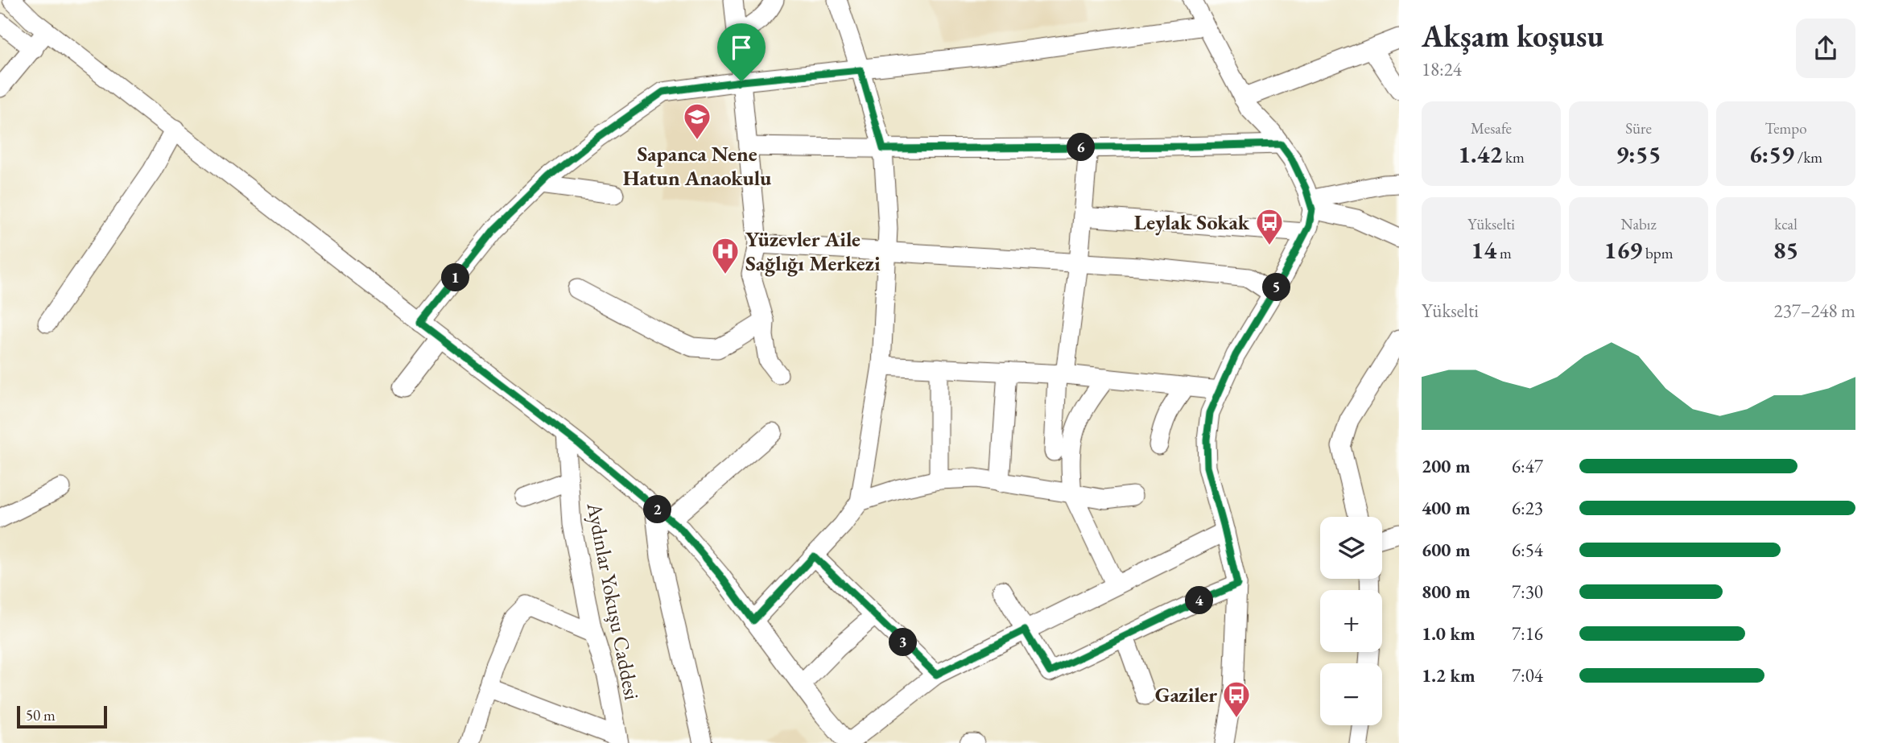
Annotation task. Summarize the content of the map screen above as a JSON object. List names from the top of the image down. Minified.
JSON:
{"streets":{"street":["Aydınlar Yokuşu Caddesi"]},"places":{"school or university":["Sapanca Nene Hatun Anaokulu"],"bus stop":["Leylak Sokak","Gaziler"],"hospital":["Yüzevler Aile Sağlığı Merkezi"]},"scale_bar":"50 m","page":{"heading":["Akşam koşusu","18:24"],"stats":[["Mesafe","1.42 km"],["Süre","9:55"],["Tempo","6:59 /km"],["Yükselti","14 m"],["Nabız","169 bpm"],["kcal","85"]],"pins":["6","1","5","2","4","3"],"chart":["Yükselti","237–248 m"],"list":[{"name":"200 m","note":"6:47"},{"name":"400 m","note":"6:23"},{"name":"600 m","note":"6:54"},{"name":"800 m","note":"7:30"},{"name":"1.0 km","note":"7:16"},{"name":"1.2 km","note":"7:04"}],"map_buttons":["+","−"],"scale":"50 m"}}
